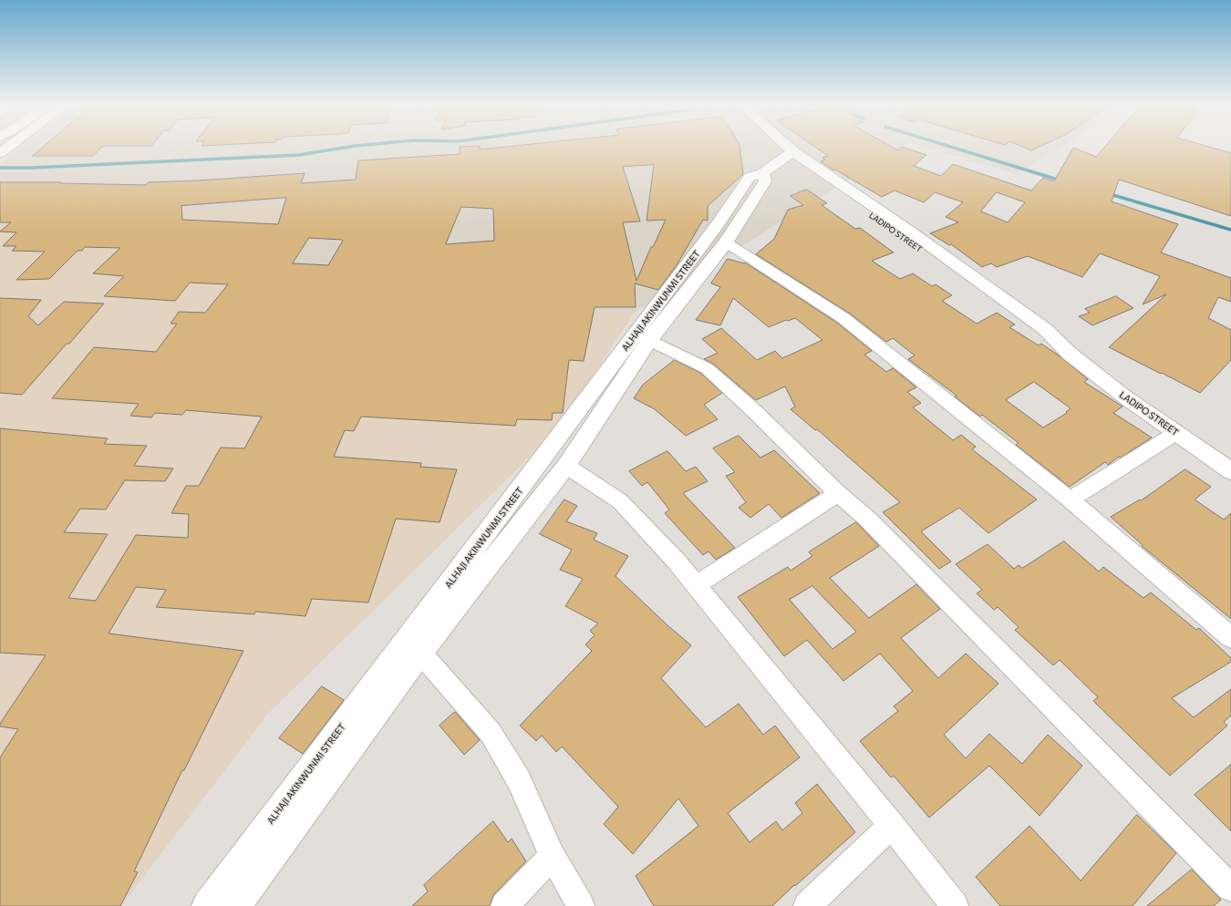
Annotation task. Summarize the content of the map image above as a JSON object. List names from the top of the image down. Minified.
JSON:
{"streets":{"main road":["LADIPO STREET","ALHAJI AKINWUNMI STREET"]},"crossings":[["LADIPO STREET","ALHAJI AKINWUNMI STREET"]]}
